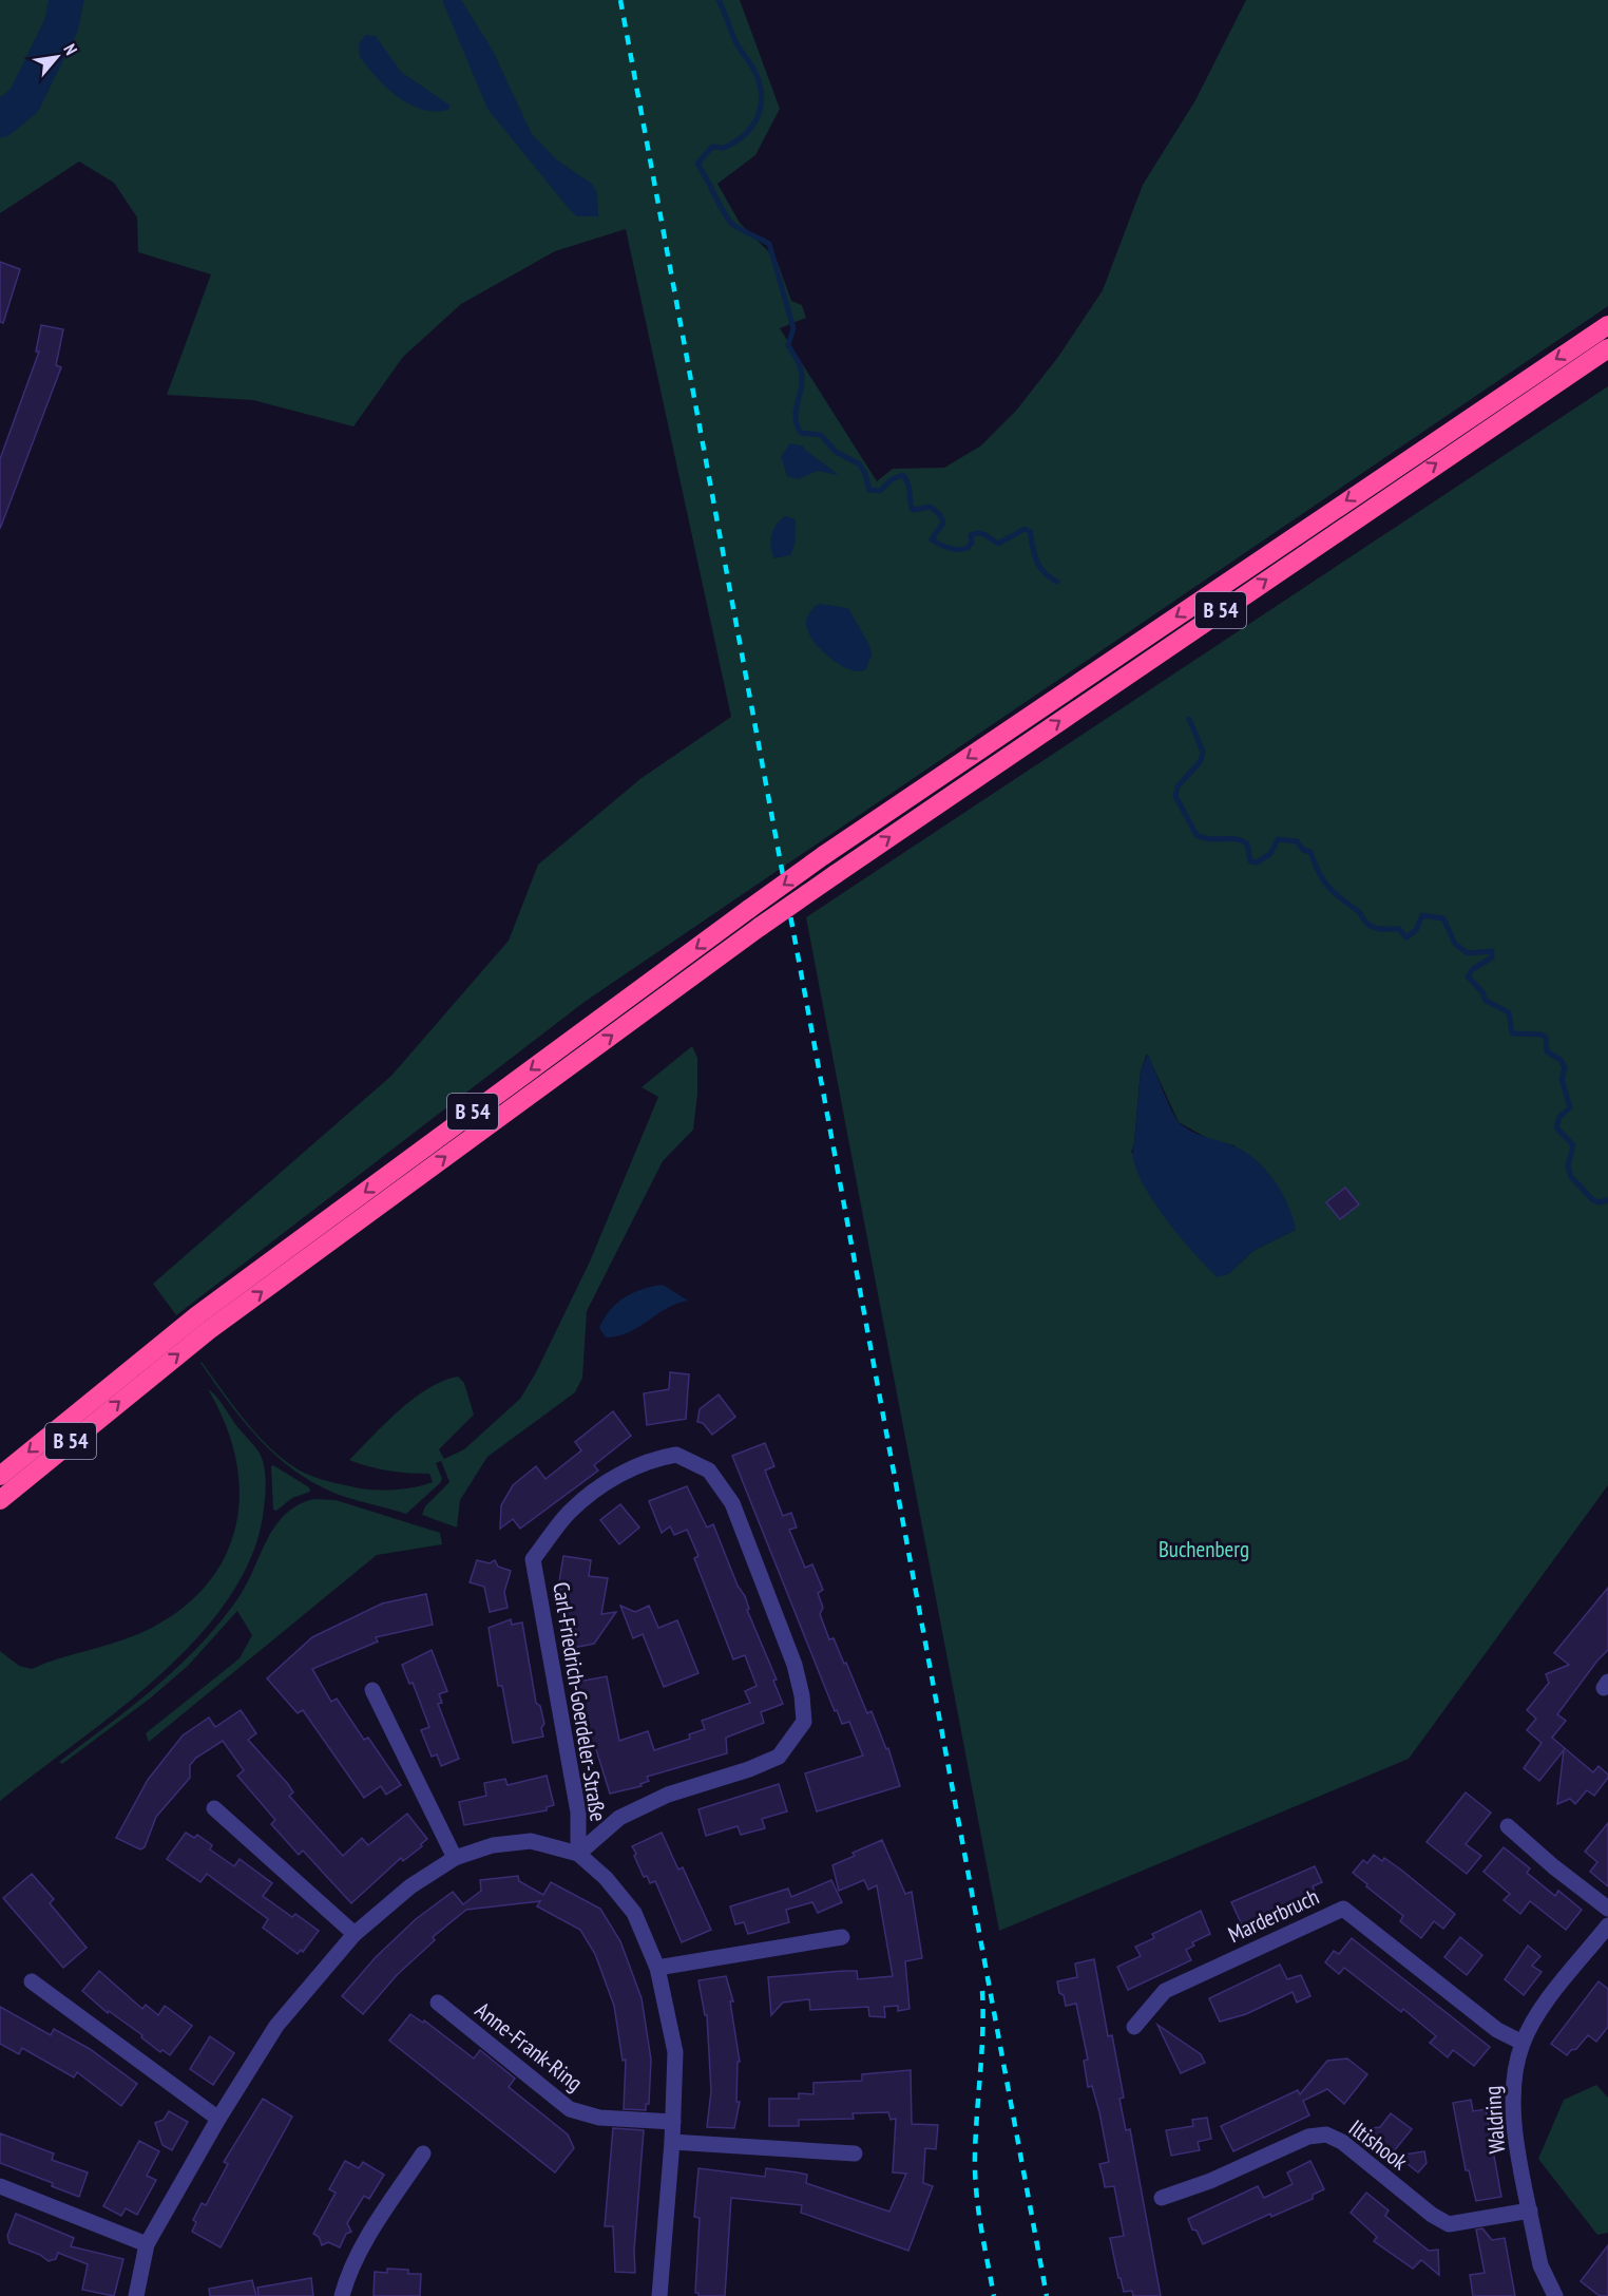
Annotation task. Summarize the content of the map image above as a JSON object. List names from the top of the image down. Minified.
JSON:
{"streets":{"highway":["B 54"],"street":["Carl-Friedrich-Goerdeler-Straße","Marderbruch","Anne-Frank-Ring","Waldring","Iltishook"]},"crossings":[["Marderbruch","Waldring"],["Waldring","Iltishook"]],"parks":["Buchenberg"],"north":"top right"}
